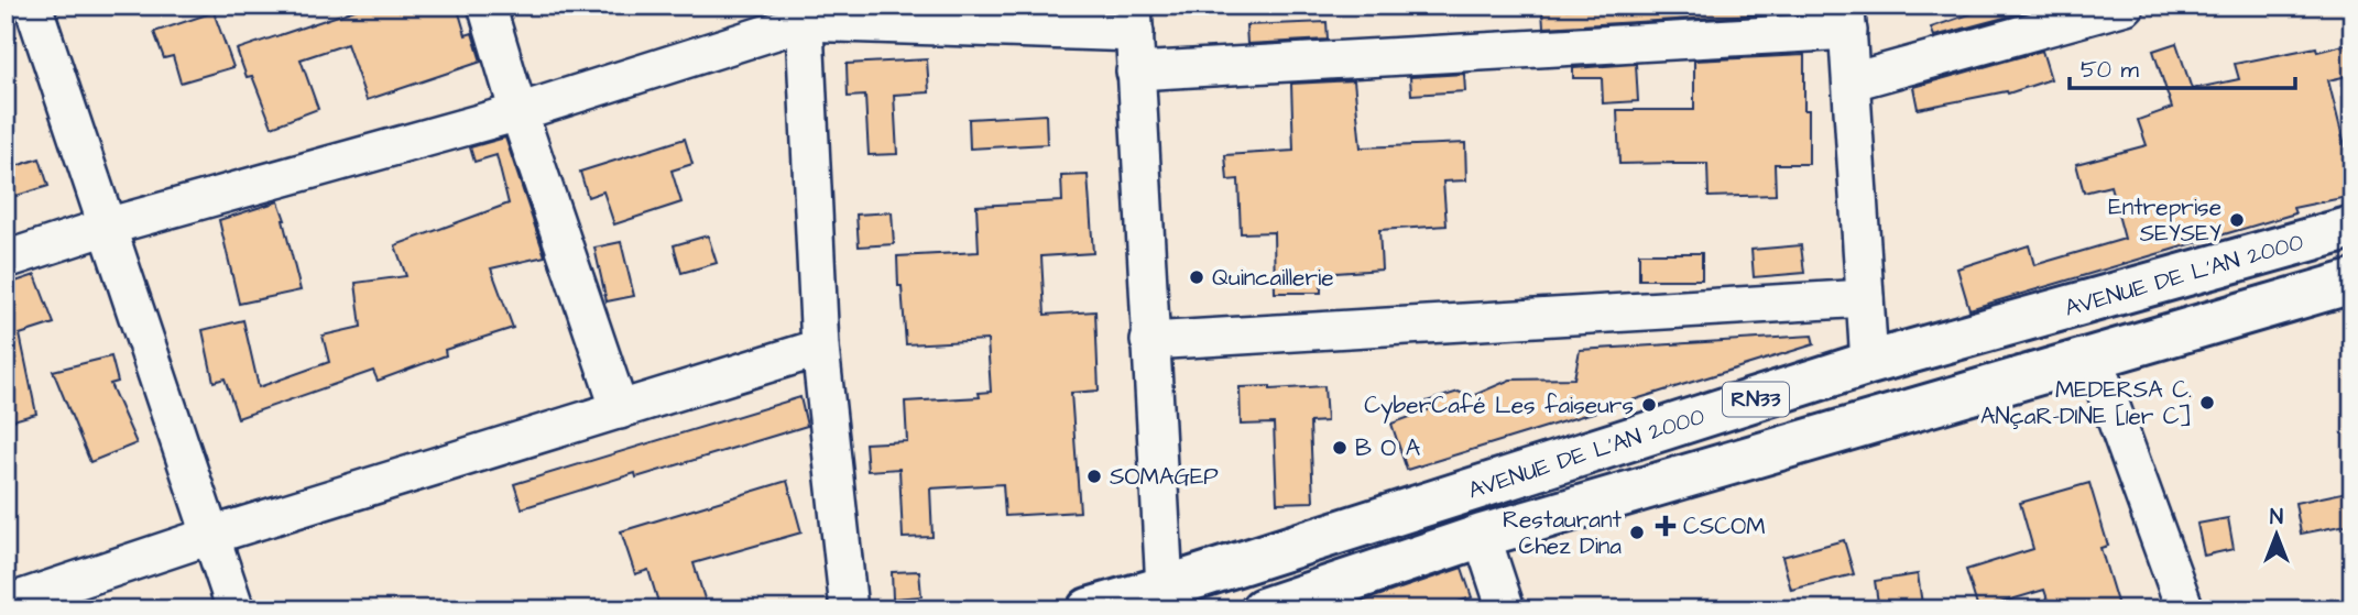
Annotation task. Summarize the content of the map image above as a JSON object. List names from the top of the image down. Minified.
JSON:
{"streets":{"main road":["AVENUE DE L'AN 2000","RN33"]},"places":{"other":["Entreprise SEYSEY","Quincaillerie","MEDERSA C. ANçaR-DINE [1er C]","CyberCafé Les faiseurs","B O A","SOMAGEP","Restaurant Chez Dina"],"health":["CSCOM"]},"scale_bar":"50 m","north":"top"}
